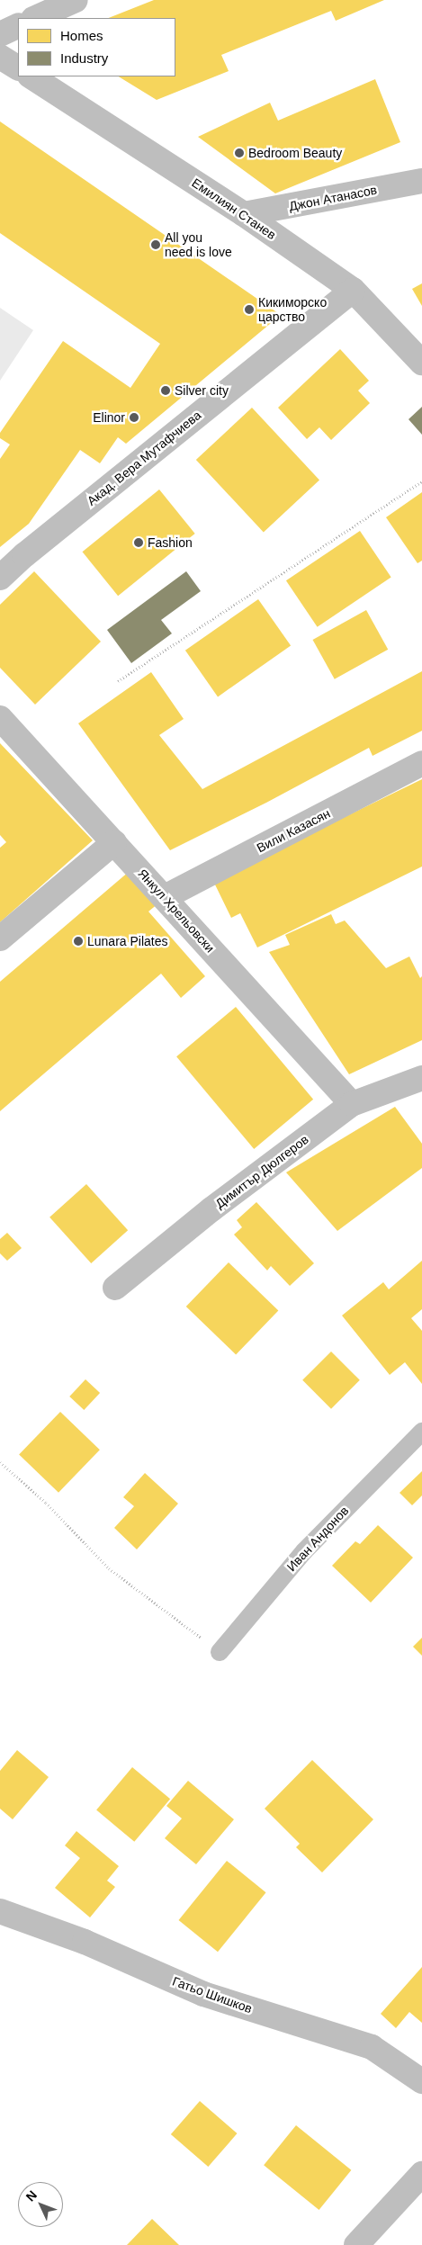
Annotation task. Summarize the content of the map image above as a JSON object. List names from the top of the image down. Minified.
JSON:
{"streets":{"street":["Джон Атанасов","Емилиян Станев","Акад. Вера Мутафчиева","Вили Казасян","Янкул Хрельовски","Димитър Дюлгеров","Гатьо Шишков"],"lane":["Иван Андонов"]},"crossings":[["Джон Атанасов","Емилиян Станев"],["Емилиян Станев","Акад. Вера Мутафчиева"],["Вили Казасян","Янкул Хрельовски"],["Янкул Хрельовски","Димитър Дюлгеров"]],"places":["Bedroom Beauty","All you need is love","Кикиморско царство","Silver city","Elinor","Fashion","Lunara Pilates"],"legend":["Homes","Industry"],"north":"top left"}
